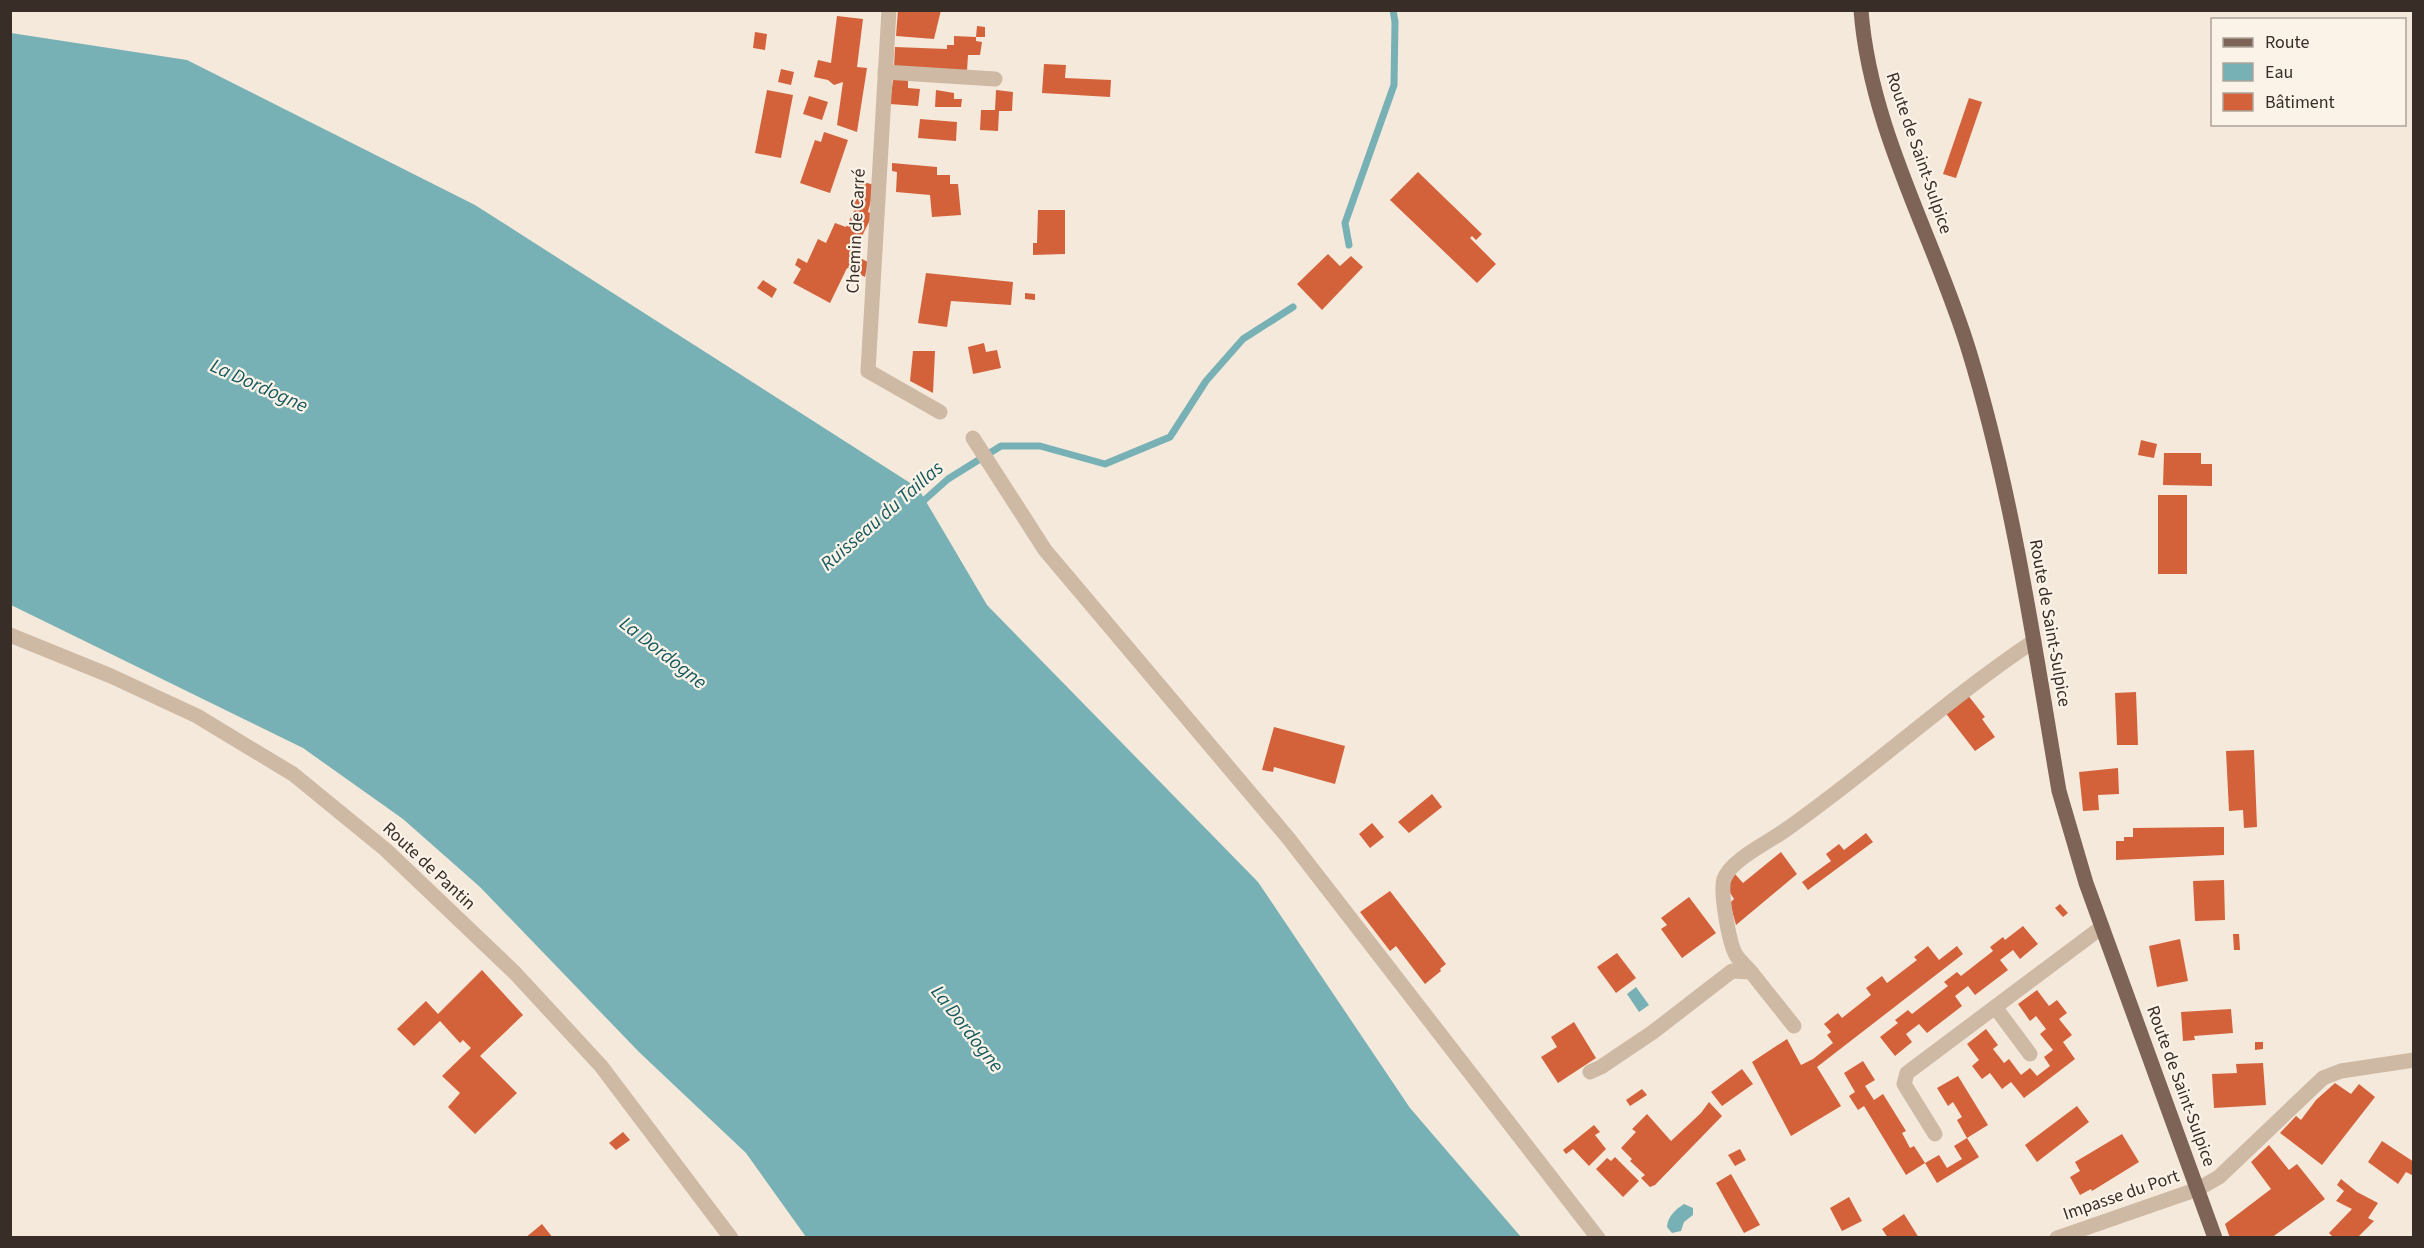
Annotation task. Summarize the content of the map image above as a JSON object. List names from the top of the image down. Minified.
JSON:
{"streets":{"main road":["Route de Saint-Sulpice"],"street":["Chemin de Carré","Route de Pantin","Impasse du Port"]},"crossings":[["Route de Saint-Sulpice","Impasse du Port"]],"water":["La Dordogne","Ruisseau du Taillas"],"legend":["Route","Eau","Bâtiment"]}
